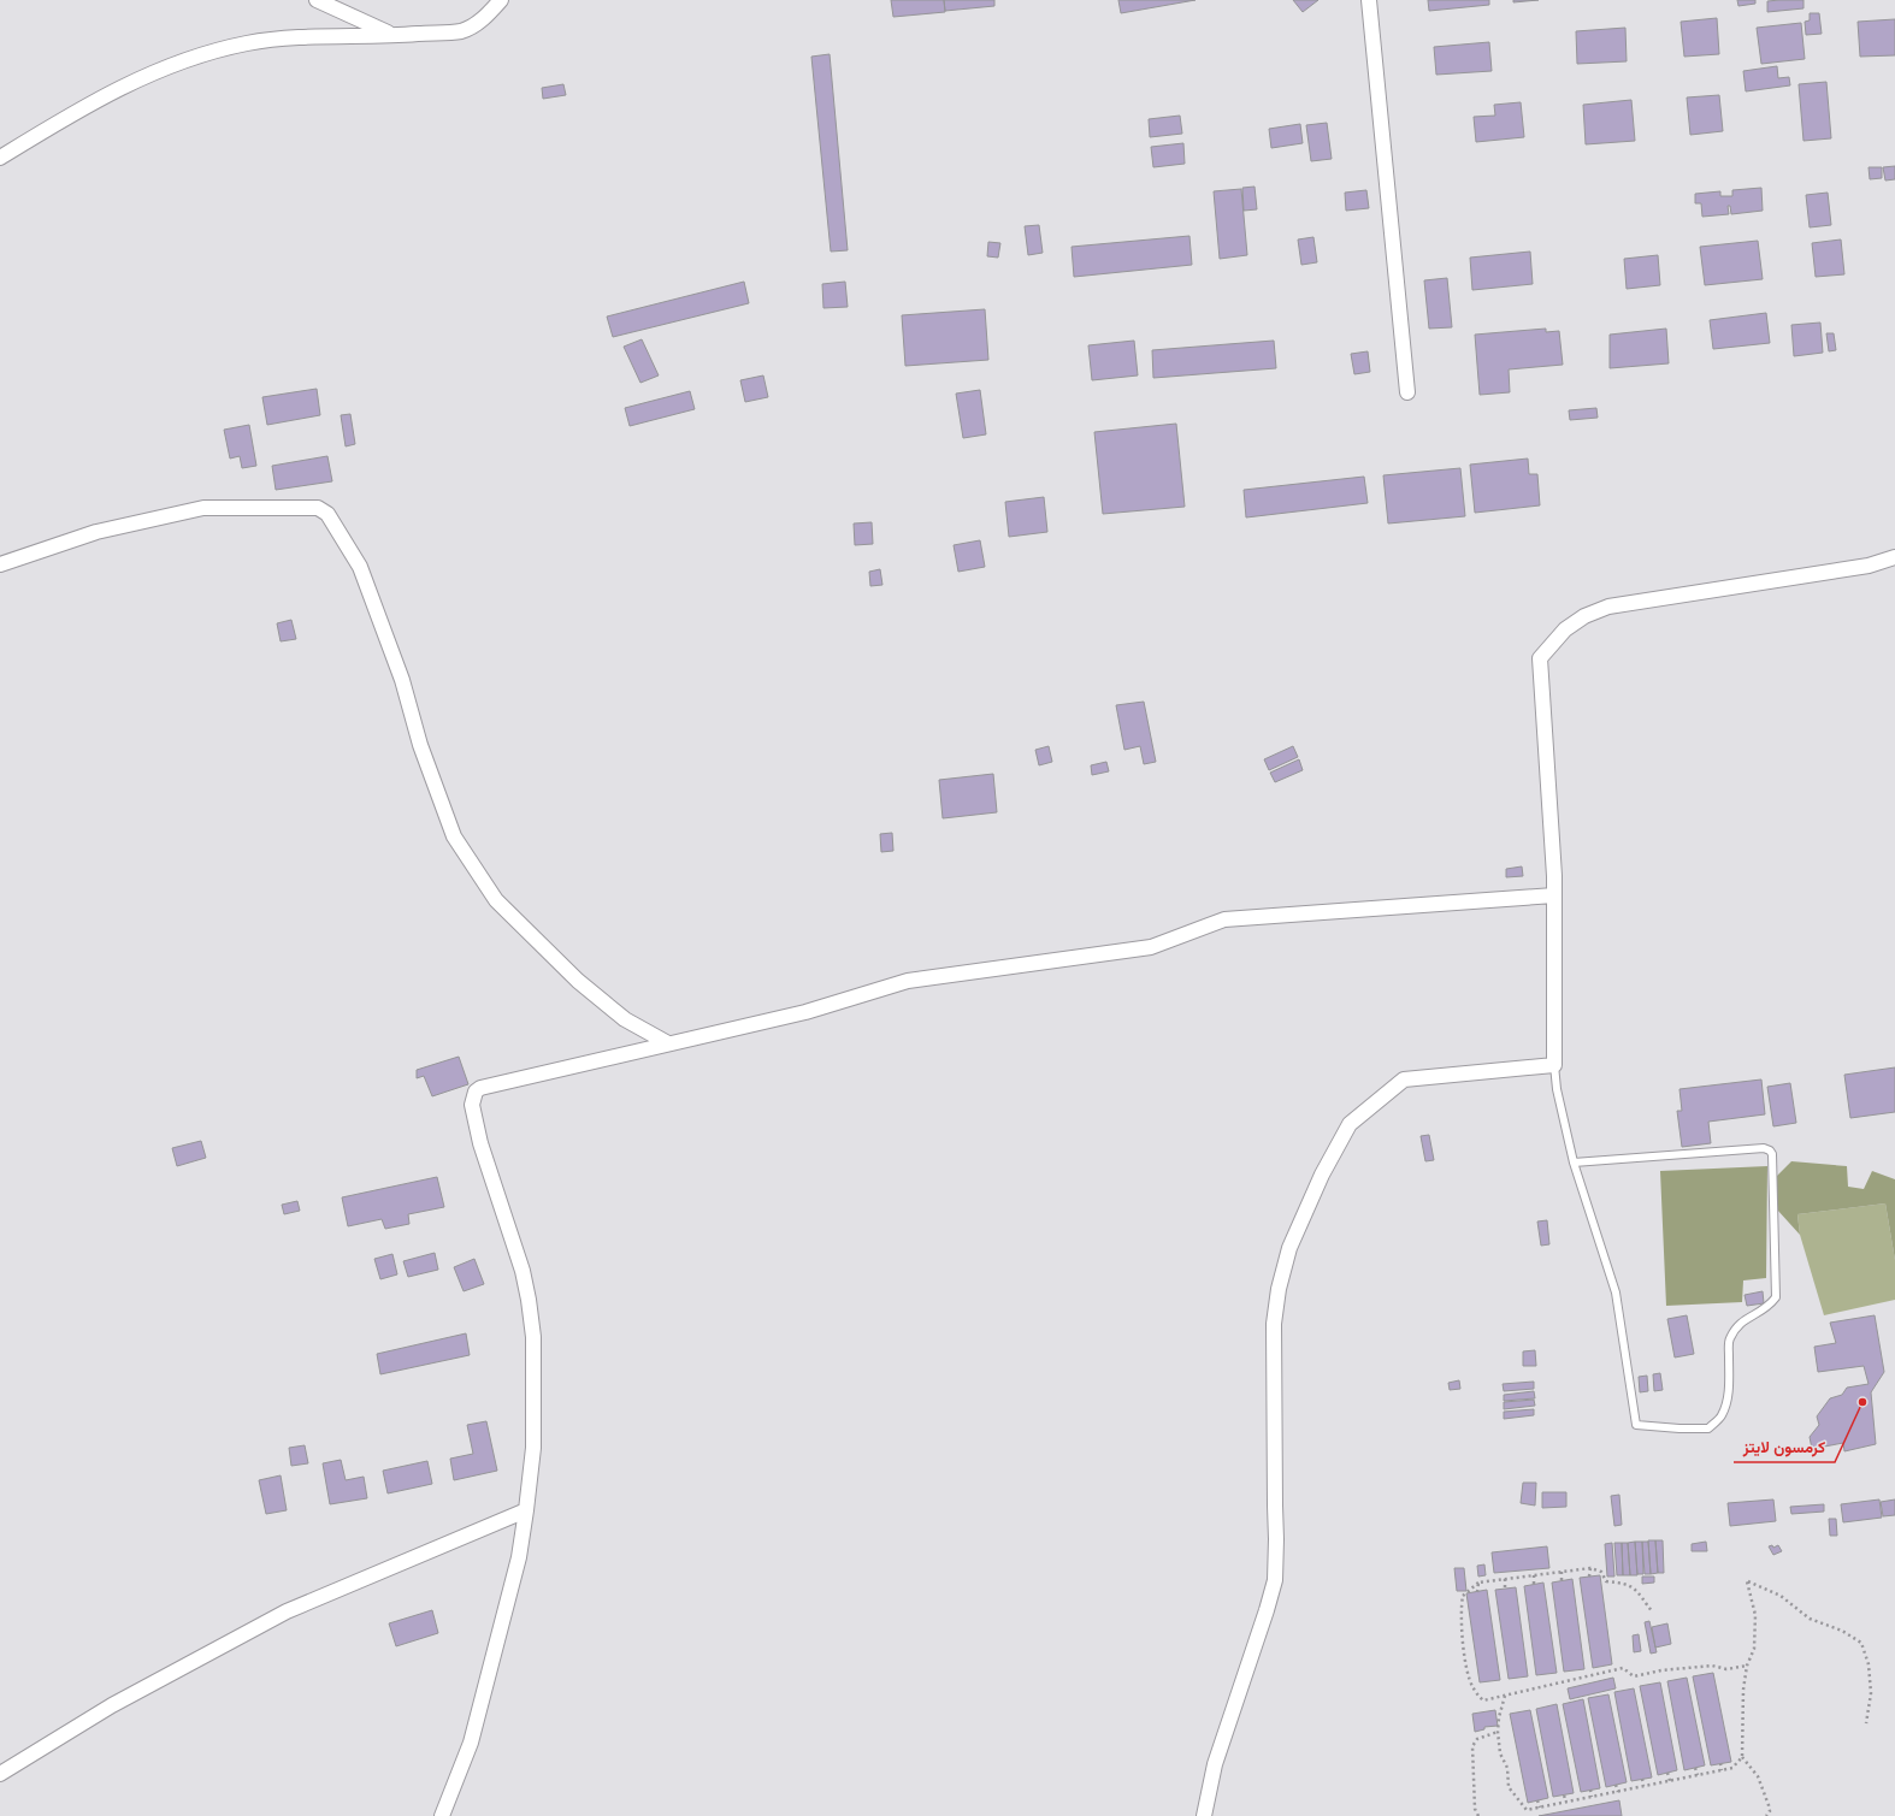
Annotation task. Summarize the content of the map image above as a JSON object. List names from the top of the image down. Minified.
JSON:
{"places":["كرمسون لايتز"]}
